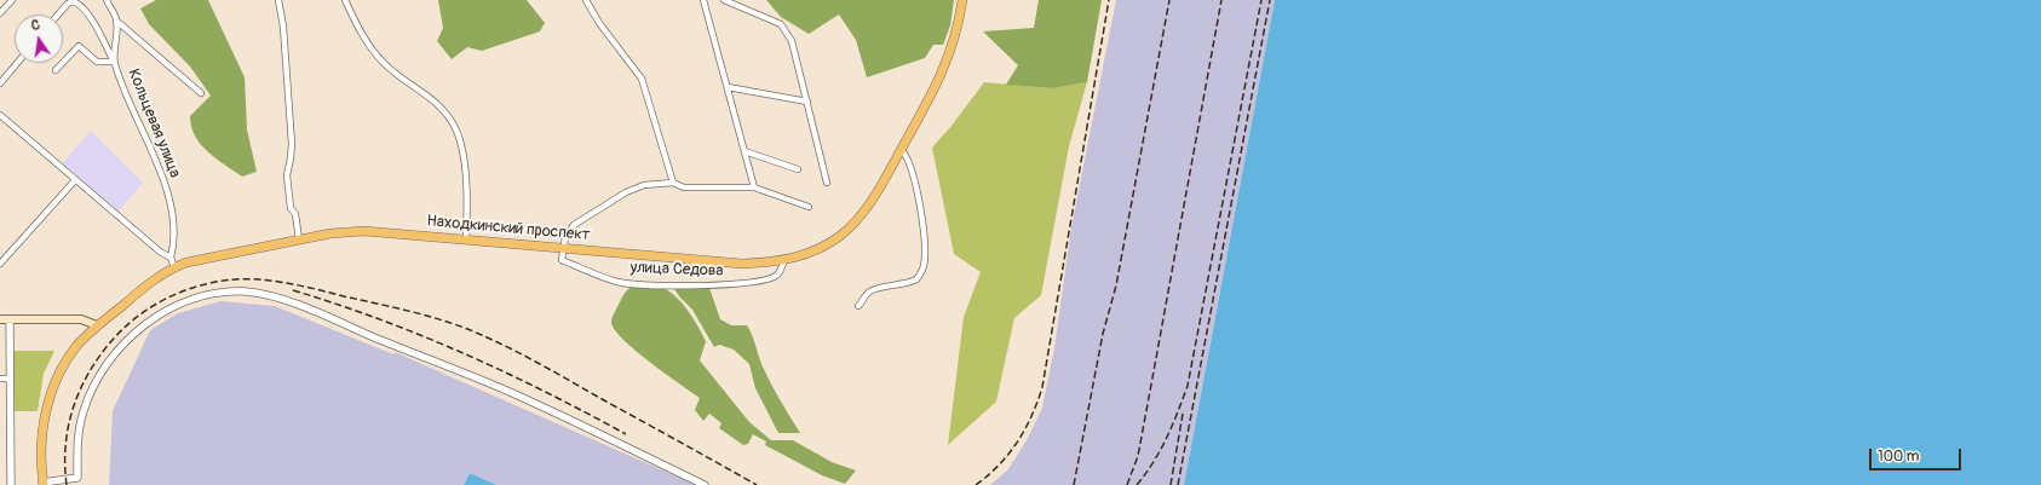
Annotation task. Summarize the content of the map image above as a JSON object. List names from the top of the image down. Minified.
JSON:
{"streets":{"main road":["Находкинский проспект"],"street":["Кольцевая улица","улица Седова"]},"crossings":[["Кольцевая улица","Находкинский проспект"],["Находкинский проспект","улица Седова"]],"scale_bar":"100 m","north":"top"}
